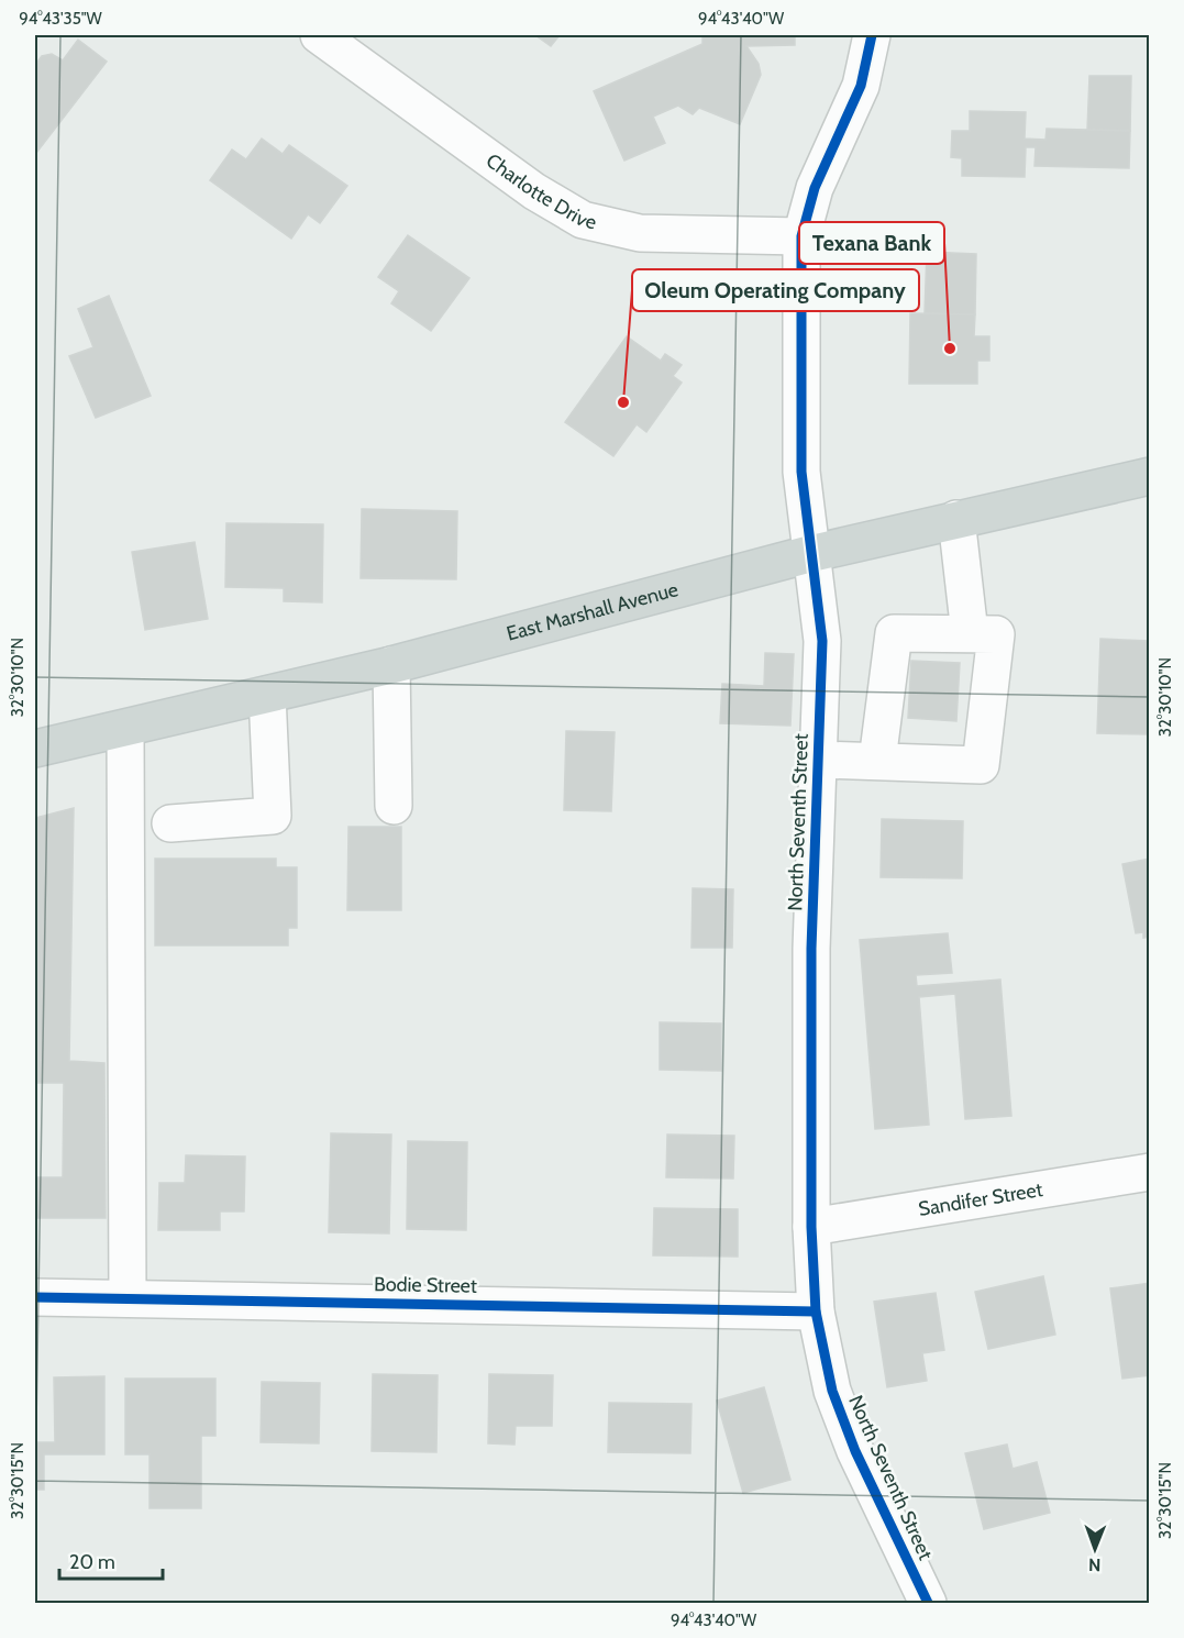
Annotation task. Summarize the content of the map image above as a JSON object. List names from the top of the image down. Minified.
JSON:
{"streets":{"main road":["East Marshall Avenue"],"street":["Charlotte Drive","North Seventh Street","Sandifer Street","Bodie Street"]},"crossings":[["Charlotte Drive","North Seventh Street"],["East Marshall Avenue","North Seventh Street"],["North Seventh Street","Sandifer Street"],["North Seventh Street","Bodie Street"]],"places":["Texana Bank","Oleum Operating Company"],"scale_bar":"20 m","north":"bottom","coordinates":["94°43'35\"W","94°43'40\"W","32°30'10\"N","32°30'15\"N"]}
